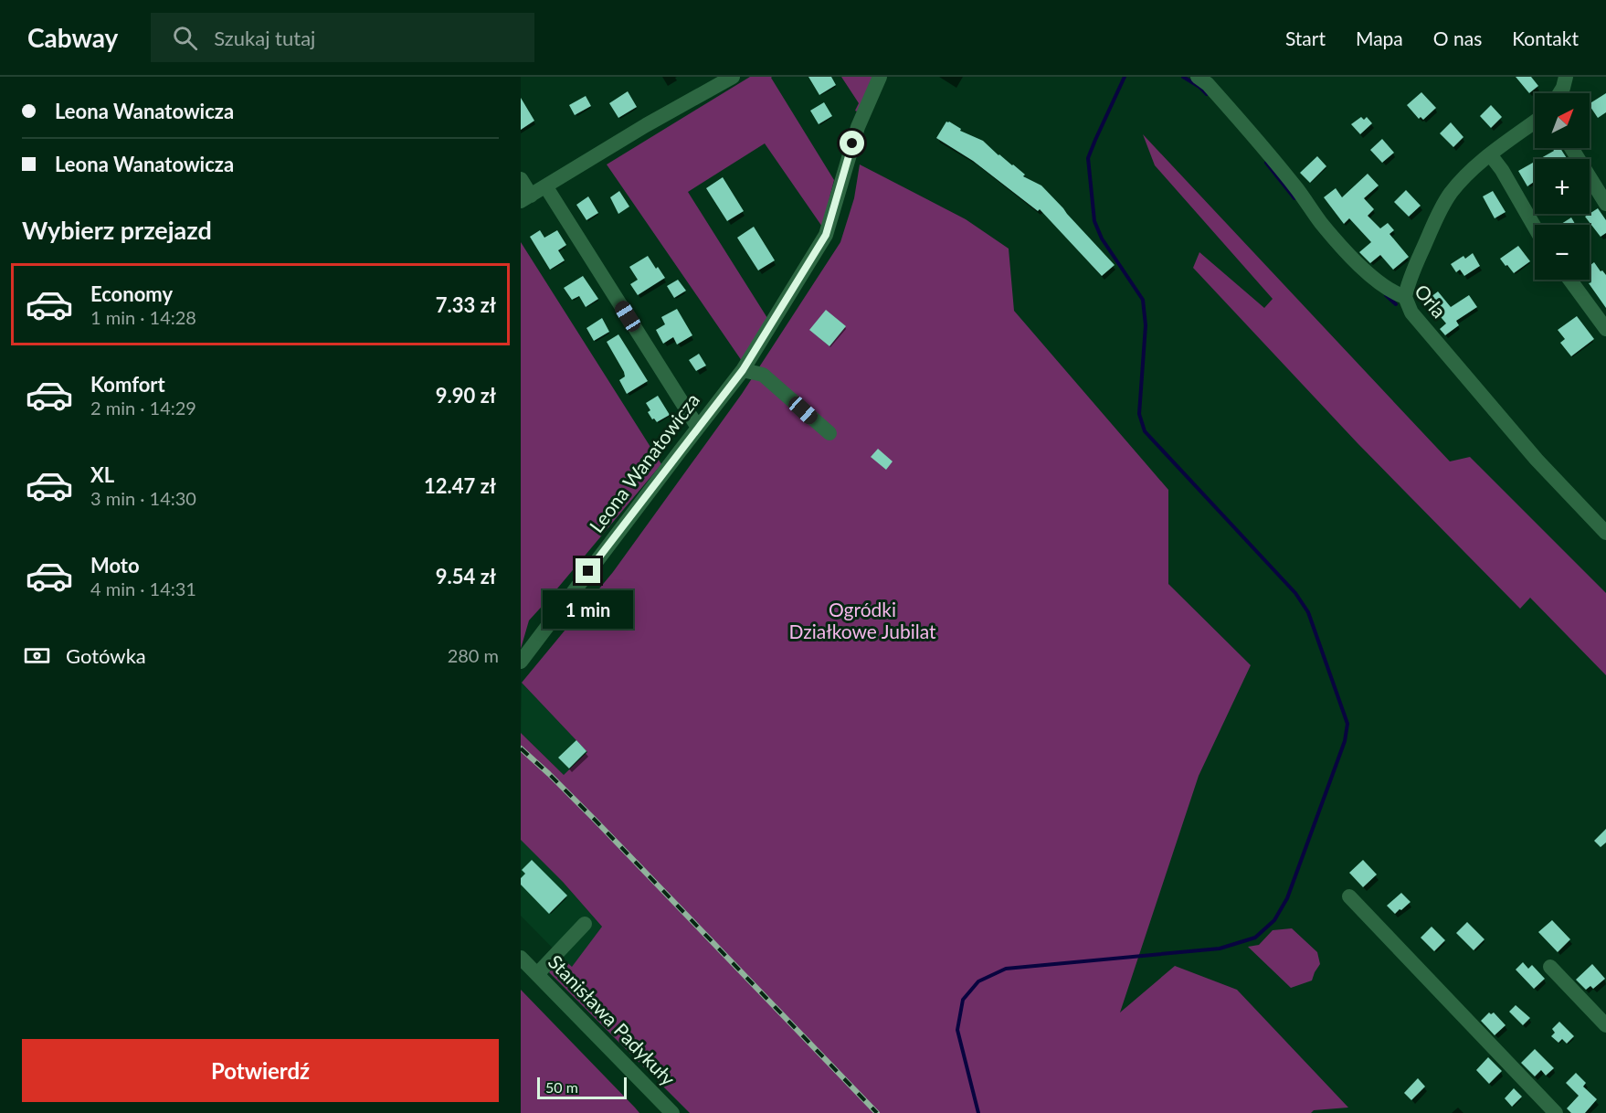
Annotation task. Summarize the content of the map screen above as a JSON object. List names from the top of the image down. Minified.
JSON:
{"streets":{"street":["Orla","Leona Wanatowicza","Stanisława Padykuły"]},"parks":["Ogródki Działkowe Jubilat"],"scale_bar":"50 m","north":"top right","page":{"header":"Cabway","search":"Szukaj tutaj","nav":["Start","Mapa","O nas","Kontakt"],"banner":["Leona Wanatowicza","Leona Wanatowicza"],"map_buttons":["+","−"],"heading":"Wybierz przejazd","list":[{"name":"Economy","note":"1 min · 14:28","value":"7.33 zł"},{"name":"Komfort","note":"2 min · 14:29","value":"9.90 zł"},{"name":"XL","note":"3 min · 14:30","value":"12.47 zł"},{"name":"Moto","note":"4 min · 14:31","value":"9.54 zł"}],"bubble":"1 min","pay":["Gotówka","280 m"],"buttons":"Potwierdź","scale":"50 m"}}
